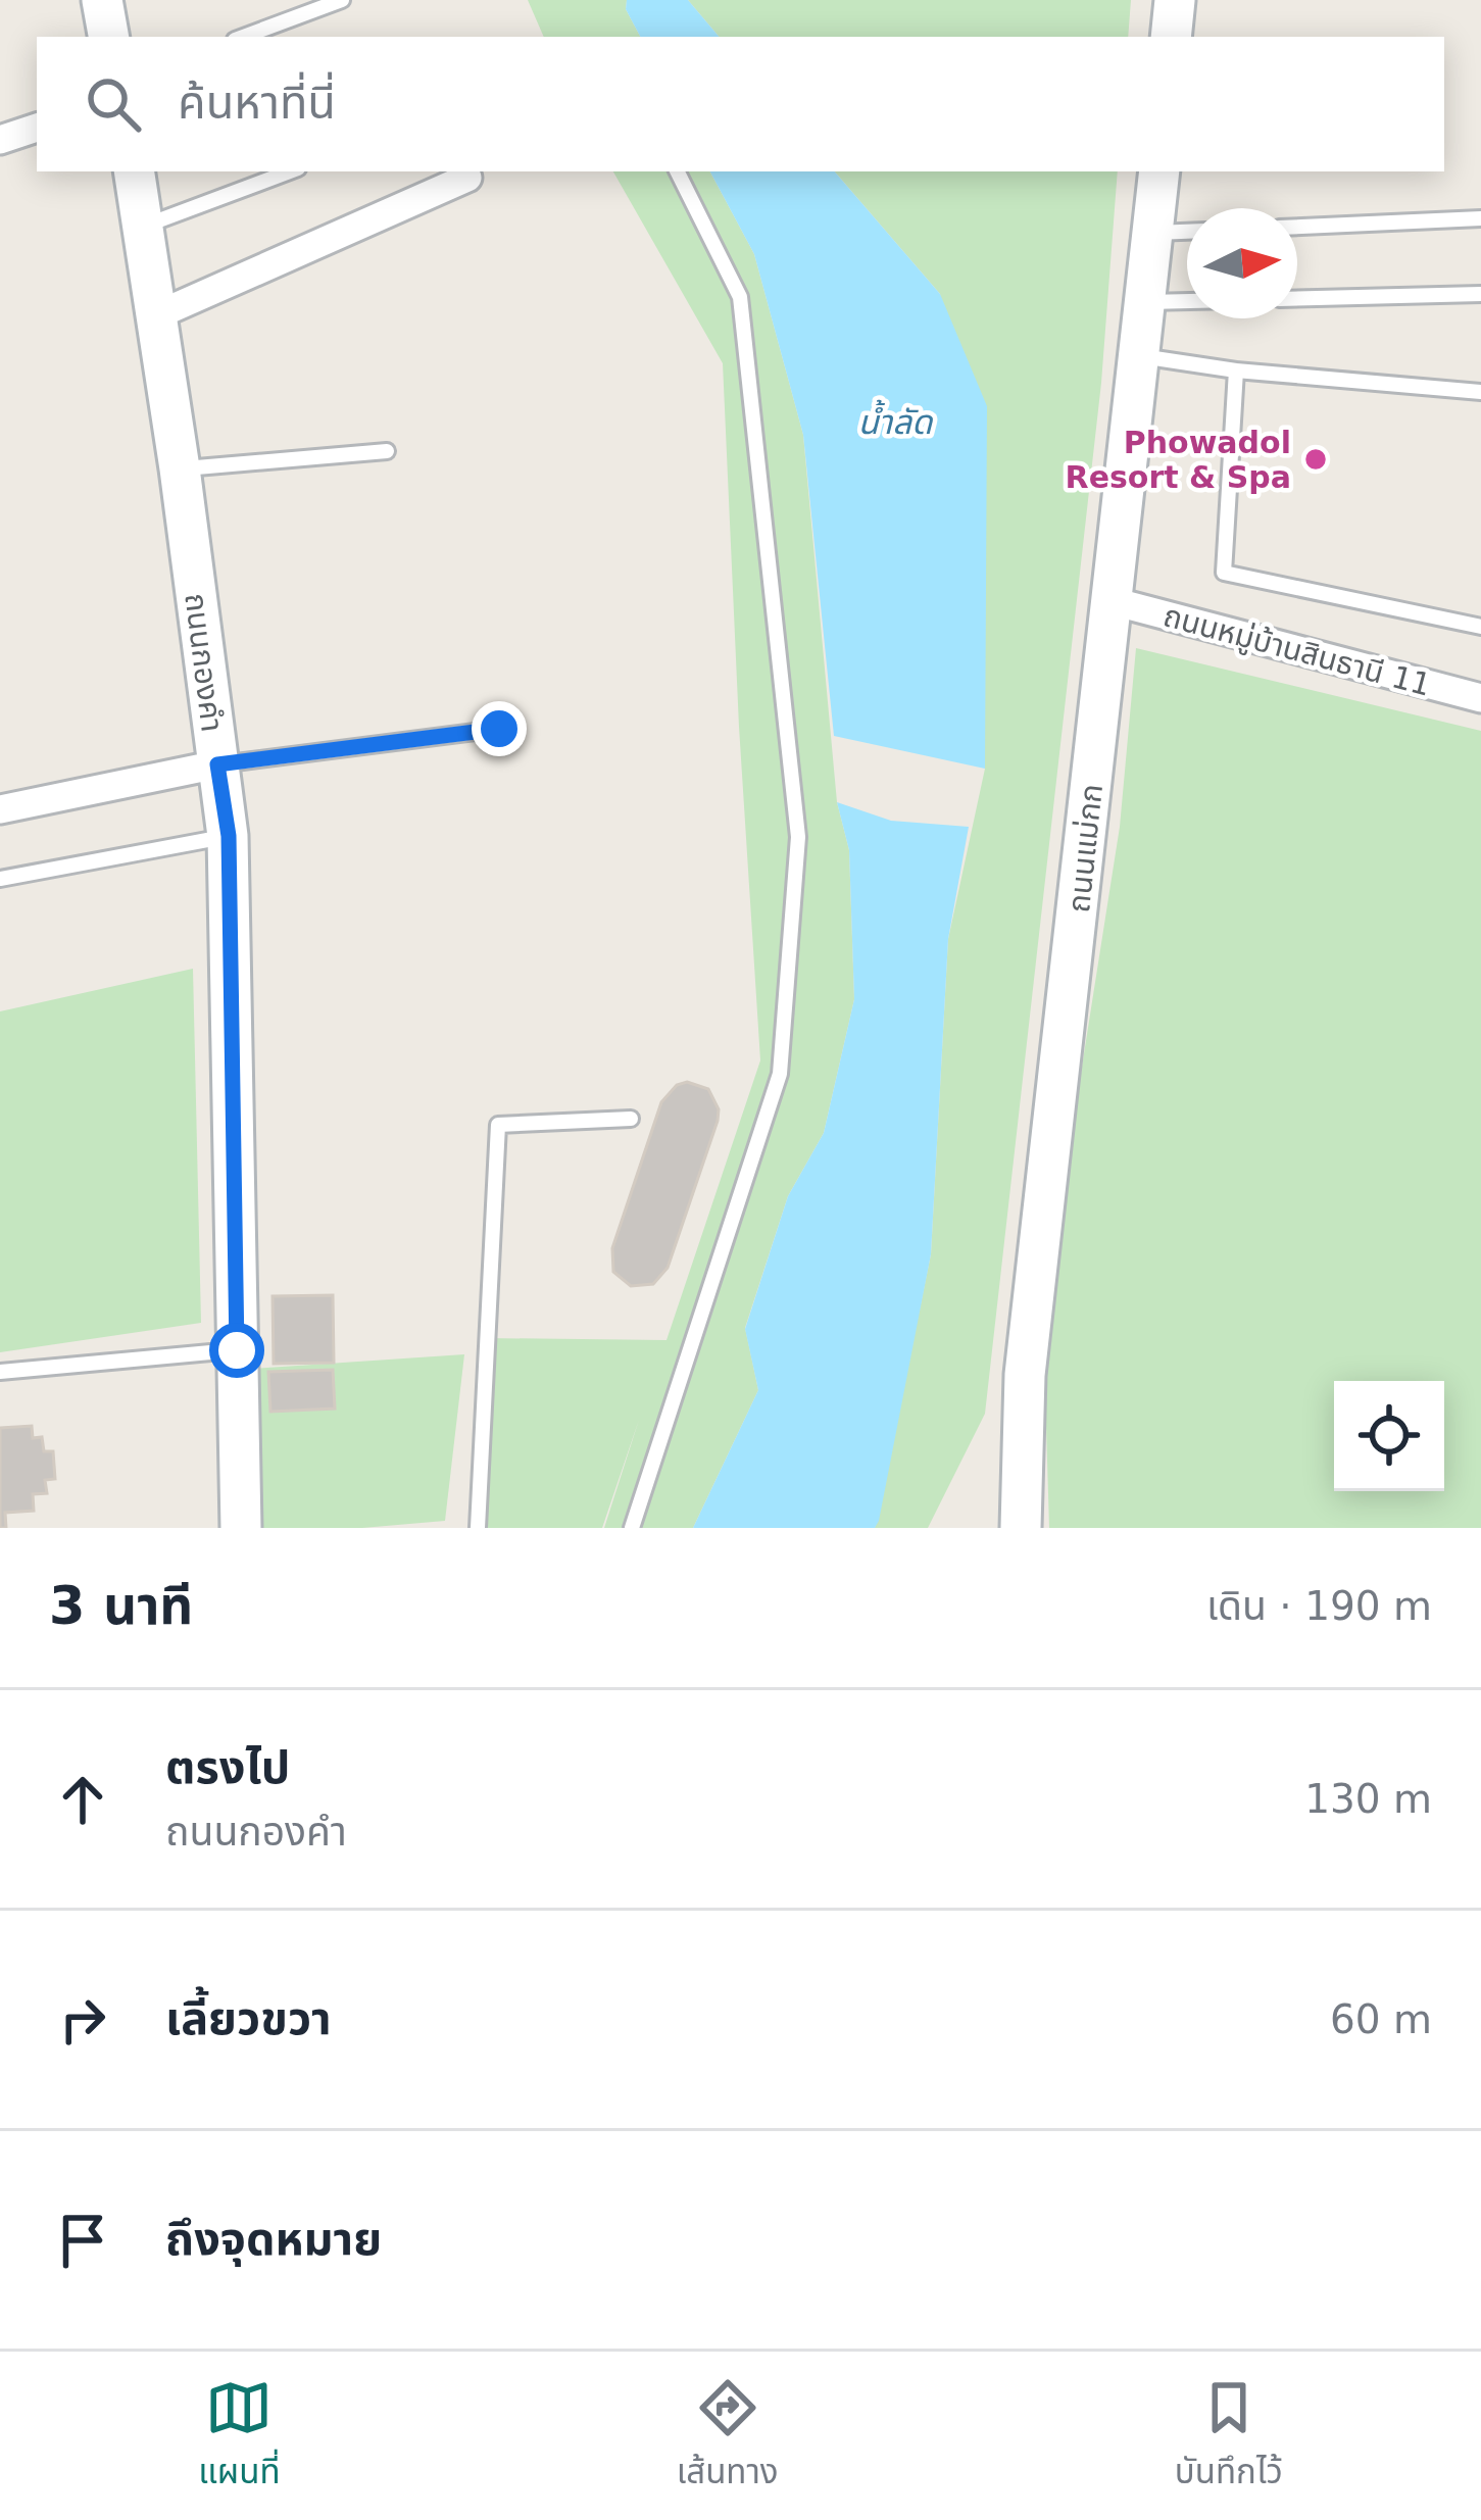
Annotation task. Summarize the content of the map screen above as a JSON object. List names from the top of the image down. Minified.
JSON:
{"streets":{"street":["ถนนหมู่บ้านสินธานี 11","ถนนกองคำ","ถนนแม่กก"]},"crossings":[["ถนนหมู่บ้านสินธานี 11","ถนนแม่กก"]],"water":["น้ำลัด"],"places":["Phowadol Resort & Spa"],"north":"right","page":{"search":"ค้นหาที่นี่","heading":["3 นาที","เดิน · 190 m"],"list":[["ตรงไป","ถนนกองคำ","130 m"],["เลี้ยวขวา","60 m"],"ถึงจุดหมาย"],"nav":["แผนที่","เส้นทาง","บันทึกไว้"]}}
